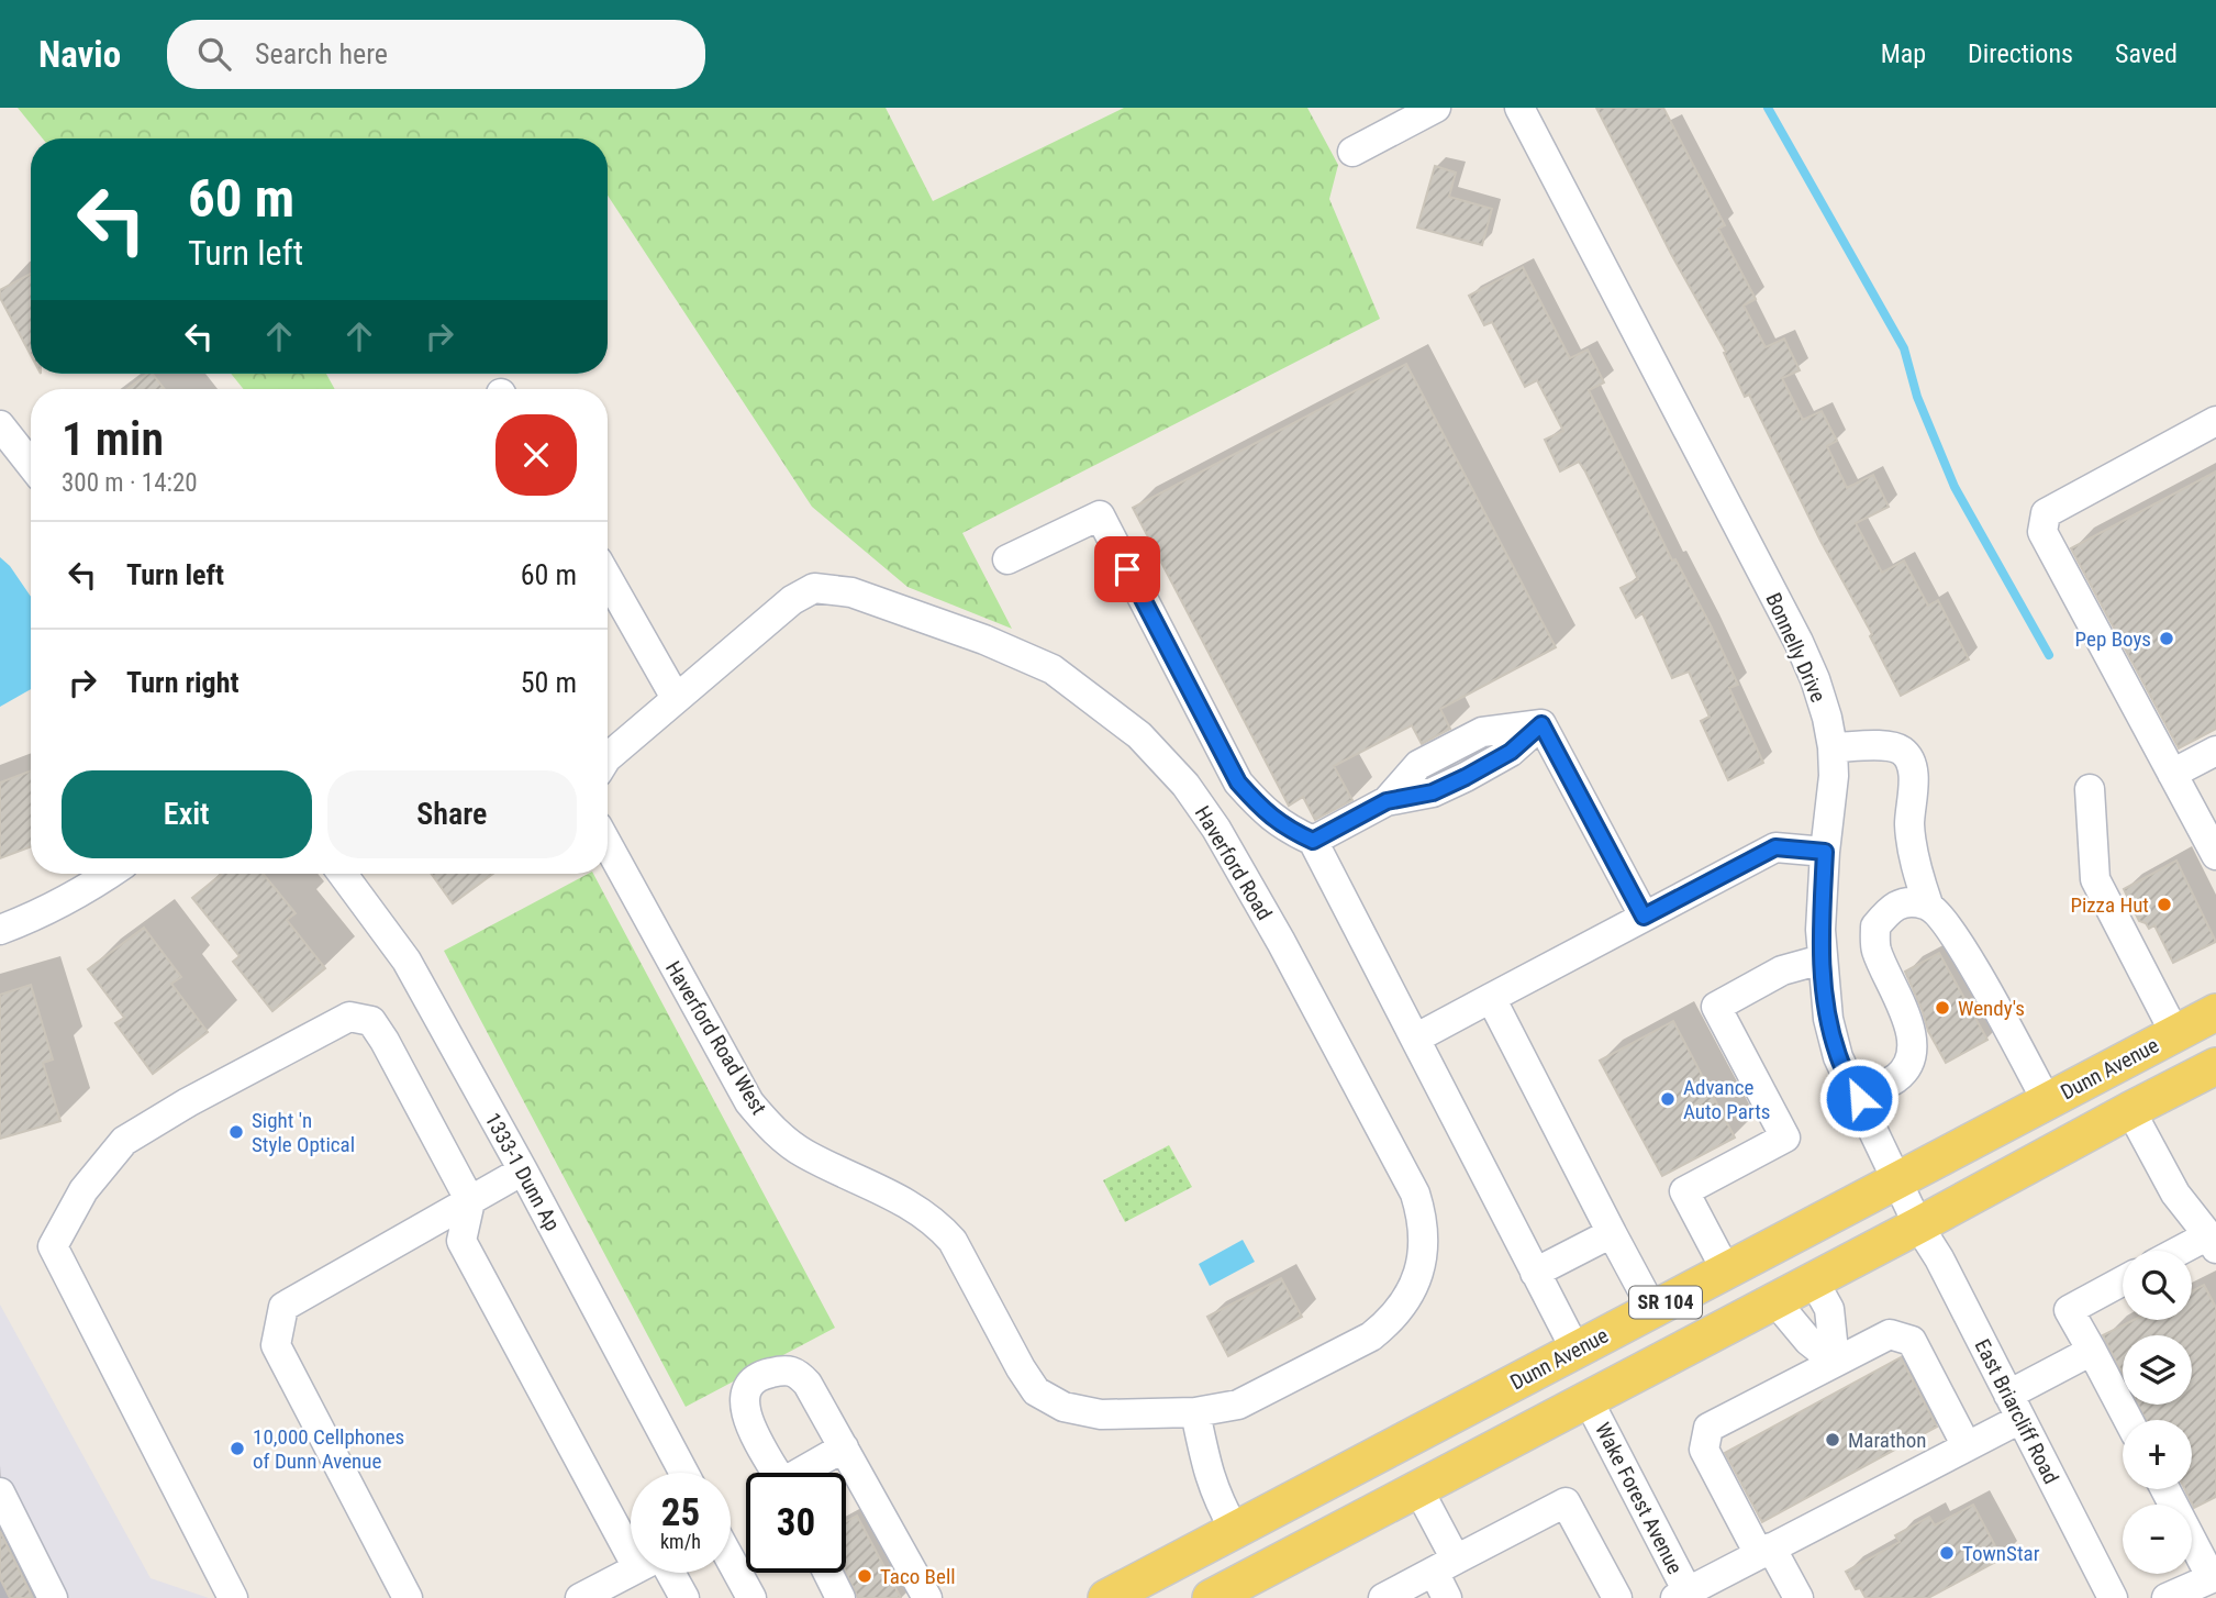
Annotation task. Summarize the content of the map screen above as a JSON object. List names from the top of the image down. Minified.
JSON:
{"streets":{"main road":["Dunn Avenue","SR 104"],"street":["Bonnelly Drive","Haverford Road","Haverford Road West","1333-1 Dunn Ap","East Briarcliff Road","Wake Forest Avenue"]},"crossings":[["Bonnelly Drive","Dunn Avenue"],["Bonnelly Drive","SR 104"],["Bonnelly Drive","East Briarcliff Road"],["Haverford Road","Haverford Road West"],["SR 104","East Briarcliff Road"],["SR 104","Wake Forest Avenue"]],"places":["Pep Boys","Pizza Hut","Wendy's","Advance Auto Parts","Sight 'n Style Optical","Marathon","10,000 Cellphones of Dunn Avenue","TownStar","Taco Bell"],"page":{"header":"Navio","search":"Search here","nav":["Map","Directions","Saved"],"turn":["60 m","Turn left"],"heading":["1 min","300 m · 14:20"],"list":[{"name":"Turn left","value":"60 m"},{"name":"Turn right","value":"50 m"}],"buttons":["Exit","Share"],"map_buttons":["+","−"],"speed":"25 km/h","limit":"30"}}
